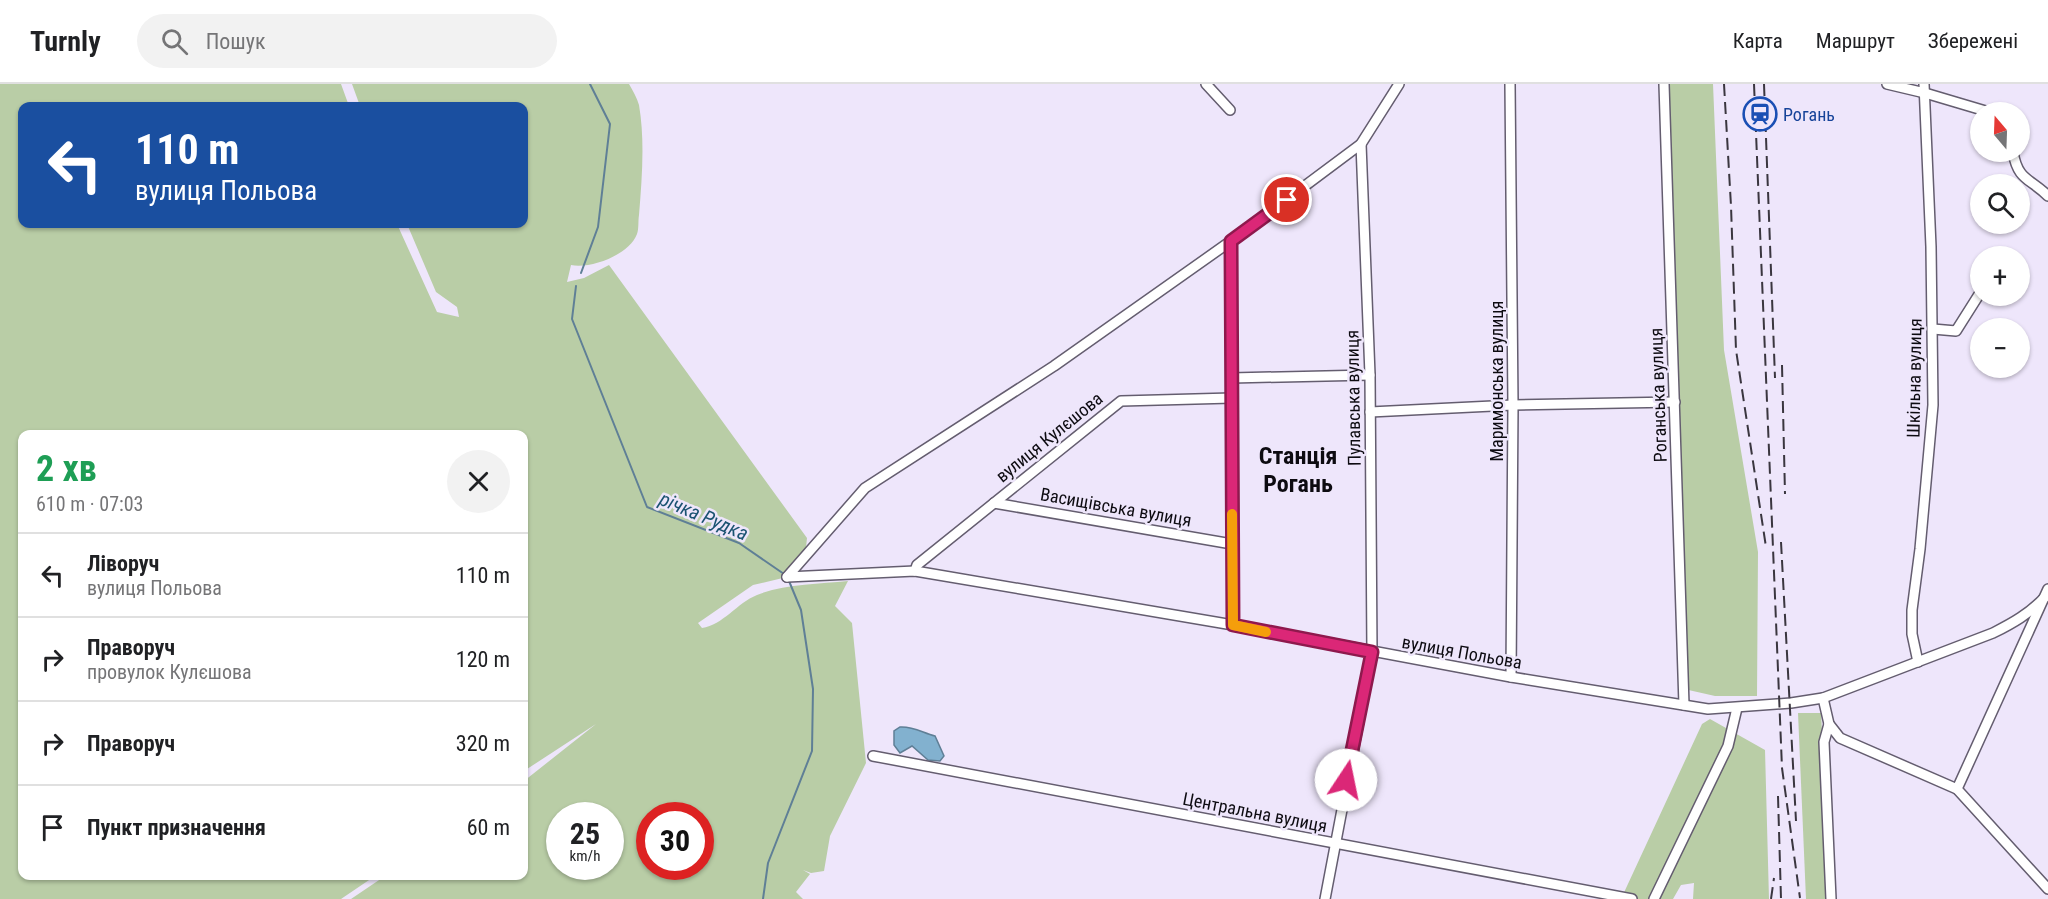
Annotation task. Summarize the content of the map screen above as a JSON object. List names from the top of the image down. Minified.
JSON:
{"streets":{"street":["Шкільна вулиця","Маримонська вулиця","Роганська вулиця","Пулавська вулиця","вулиця Кулєшова","Васищівська вулиця","вулиця Польова","Центральна вулиця"]},"crossings":[["Шкільна вулиця","вулиця Польова"],["Маримонська вулиця","вулиця Польова"],["Роганська вулиця","вулиця Польова"],["Пулавська вулиця","вулиця Польова"],["Пулавська вулиця","Центральна вулиця"],["вулиця Кулєшова","Васищівська вулиця"],["вулиця Кулєшова","вулиця Польова"]],"districts":["Станція Рогань"],"water":["річка Рудка"],"places":{"station":["Рогань"]},"north":"top","page":{"header":"Turnly","search":"Пошук","nav":["Карта","Маршрут","Збережені"],"map_buttons":["+","−"],"turn":["110 m","вулиця Польова"],"heading":["2 хв","610 m · 07:03"],"list":[{"name":"Ліворуч","note":"вулиця Польова","value":"110 m"},{"name":"Праворуч","note":"провулок Кулєшова","value":"120 m"},{"name":"Праворуч","value":"320 m"},{"name":"Пункт призначення","value":"60 m"}],"speed":"25 km/h","limit":"30"}}
